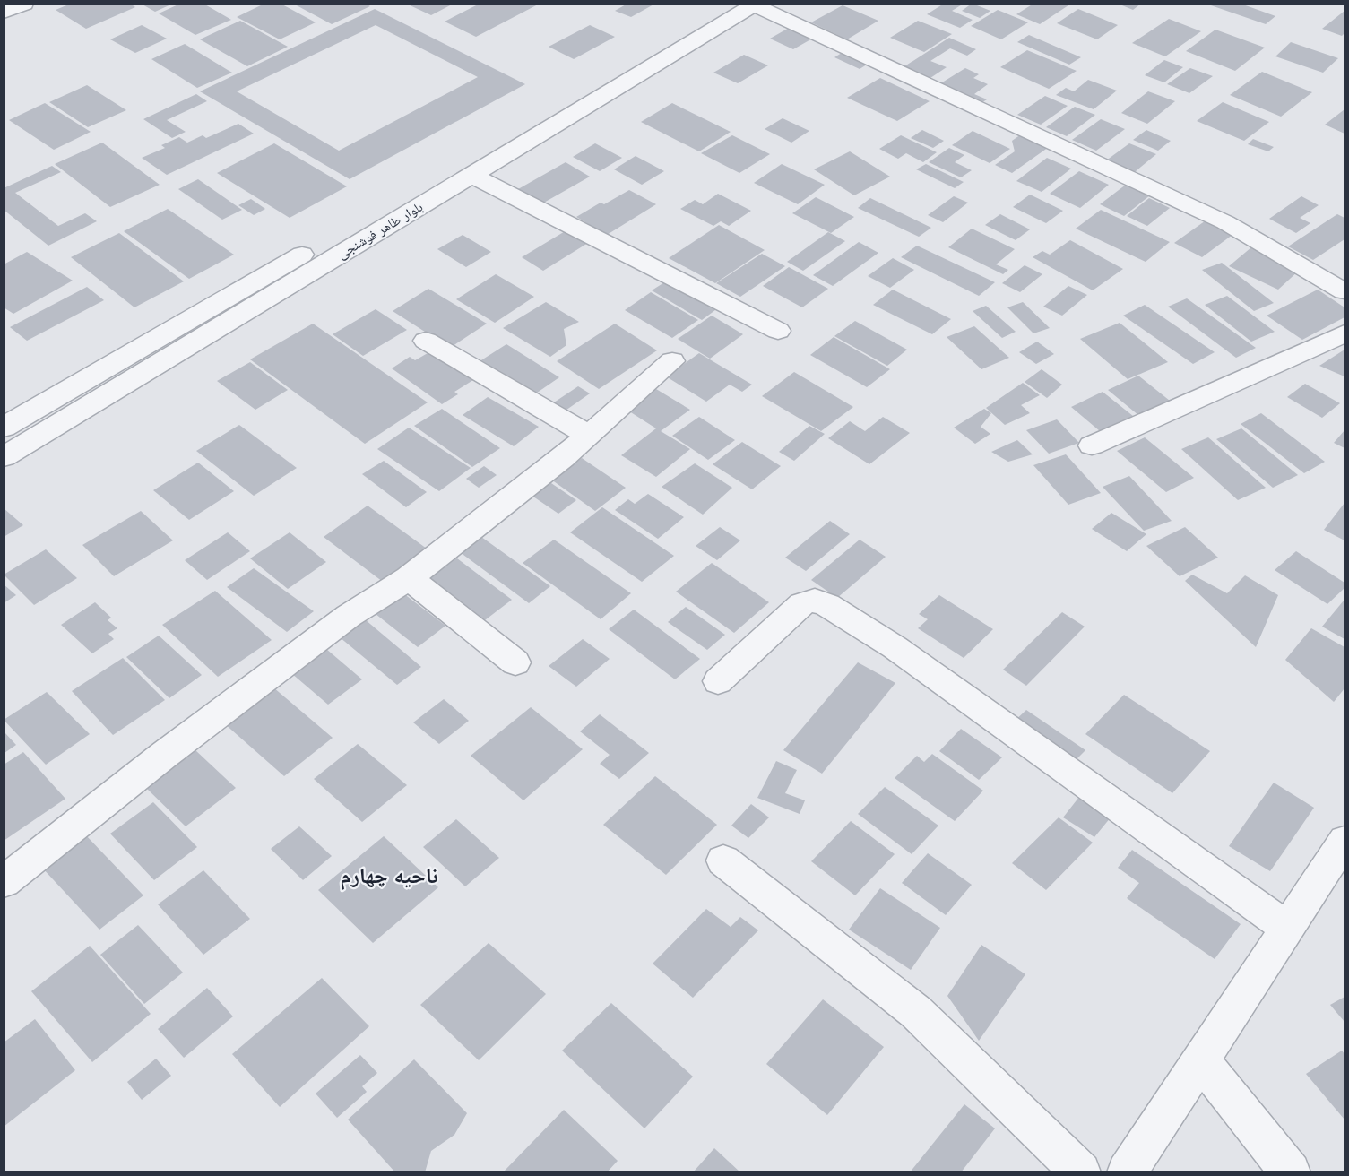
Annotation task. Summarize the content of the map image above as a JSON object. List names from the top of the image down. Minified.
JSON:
{"streets":{"street":["بلوار طاهر فوشنجی"]},"districts":["ناحیه چهارم"]}
